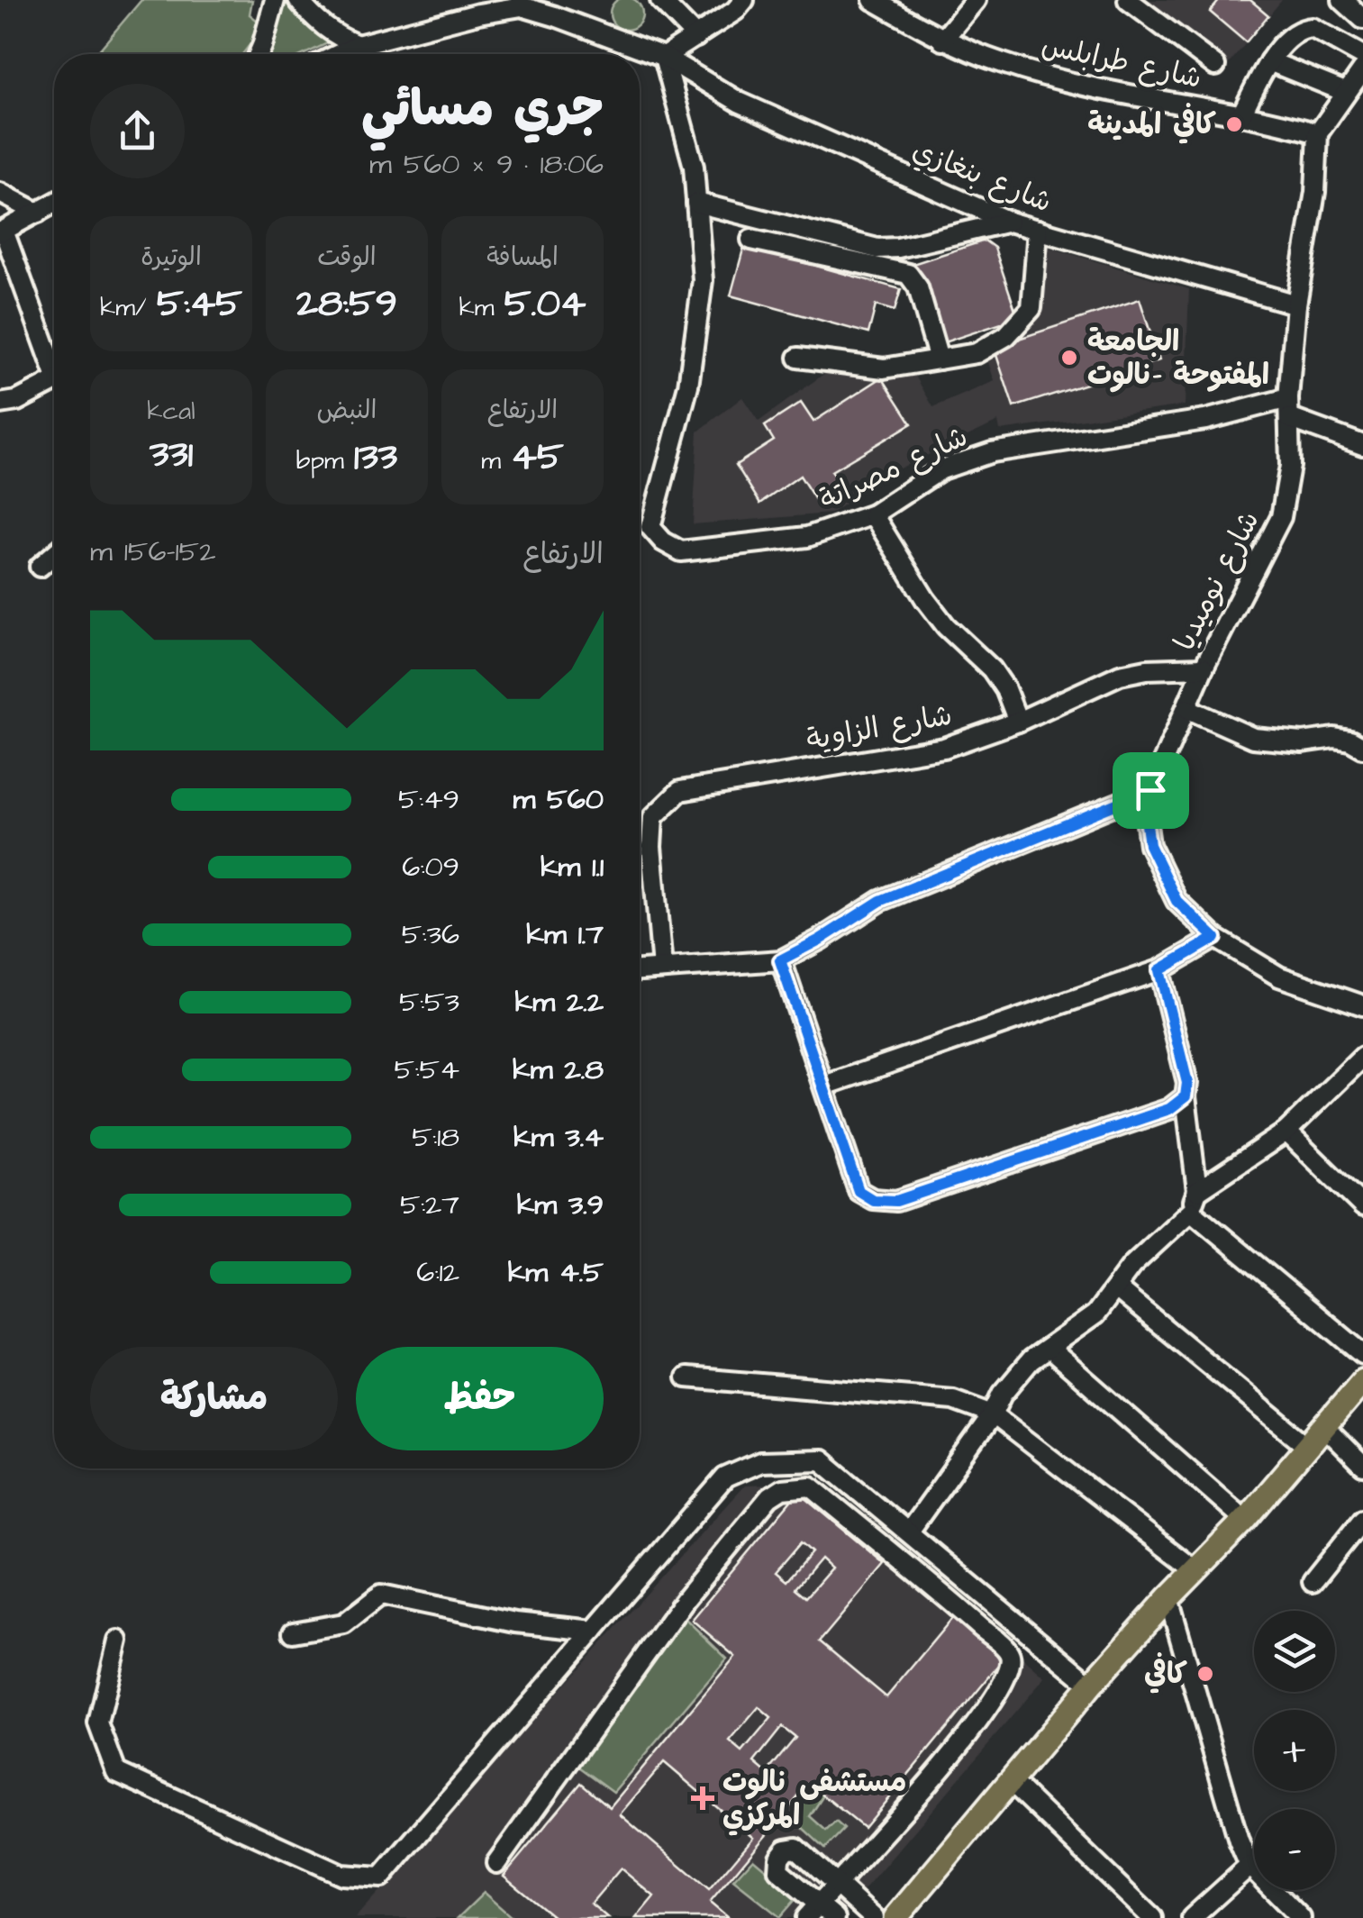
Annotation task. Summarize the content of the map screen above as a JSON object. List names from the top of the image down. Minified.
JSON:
{"streets":{"street":["شارع طرابلس","شارع بنغازي","شارع مصراتة","شارع نوميديا","شارع الزاوية"]},"crossings":[["شارع طرابلس","شارع نوميديا"],["شارع بنغازي","شارع نوميديا"],["شارع مصراتة","شارع نوميديا"],["شارع نوميديا","شارع الزاوية"]],"places":{"other":["كافي المدينة","الجامعة المفتوحة -نالوت","كافي"],"health":["مستشفى نالوت المركزي"]},"page":{"heading":["جري مسائي","18:06 · 9 × 560 m"],"stats":[["المسافة","5.04 km"],["الوقت","28:59"],["الوتيرة","5:45 /km"],["الارتفاع","45 m"],["النبض","133 bpm"],["kcal","331"]],"chart":["الارتفاع","152–156 m"],"list":[{"name":"560 m","note":"5:49"},{"name":"1.1 km","note":"6:09"},{"name":"1.7 km","note":"5:36"},{"name":"2.2 km","note":"5:53"},{"name":"2.8 km","note":"5:54"},{"name":"3.4 km","note":"5:18"},{"name":"3.9 km","note":"5:27"},{"name":"4.5 km","note":"6:12"}],"buttons":["حفظ","مشاركة"],"map_buttons":["+","−"]}}
